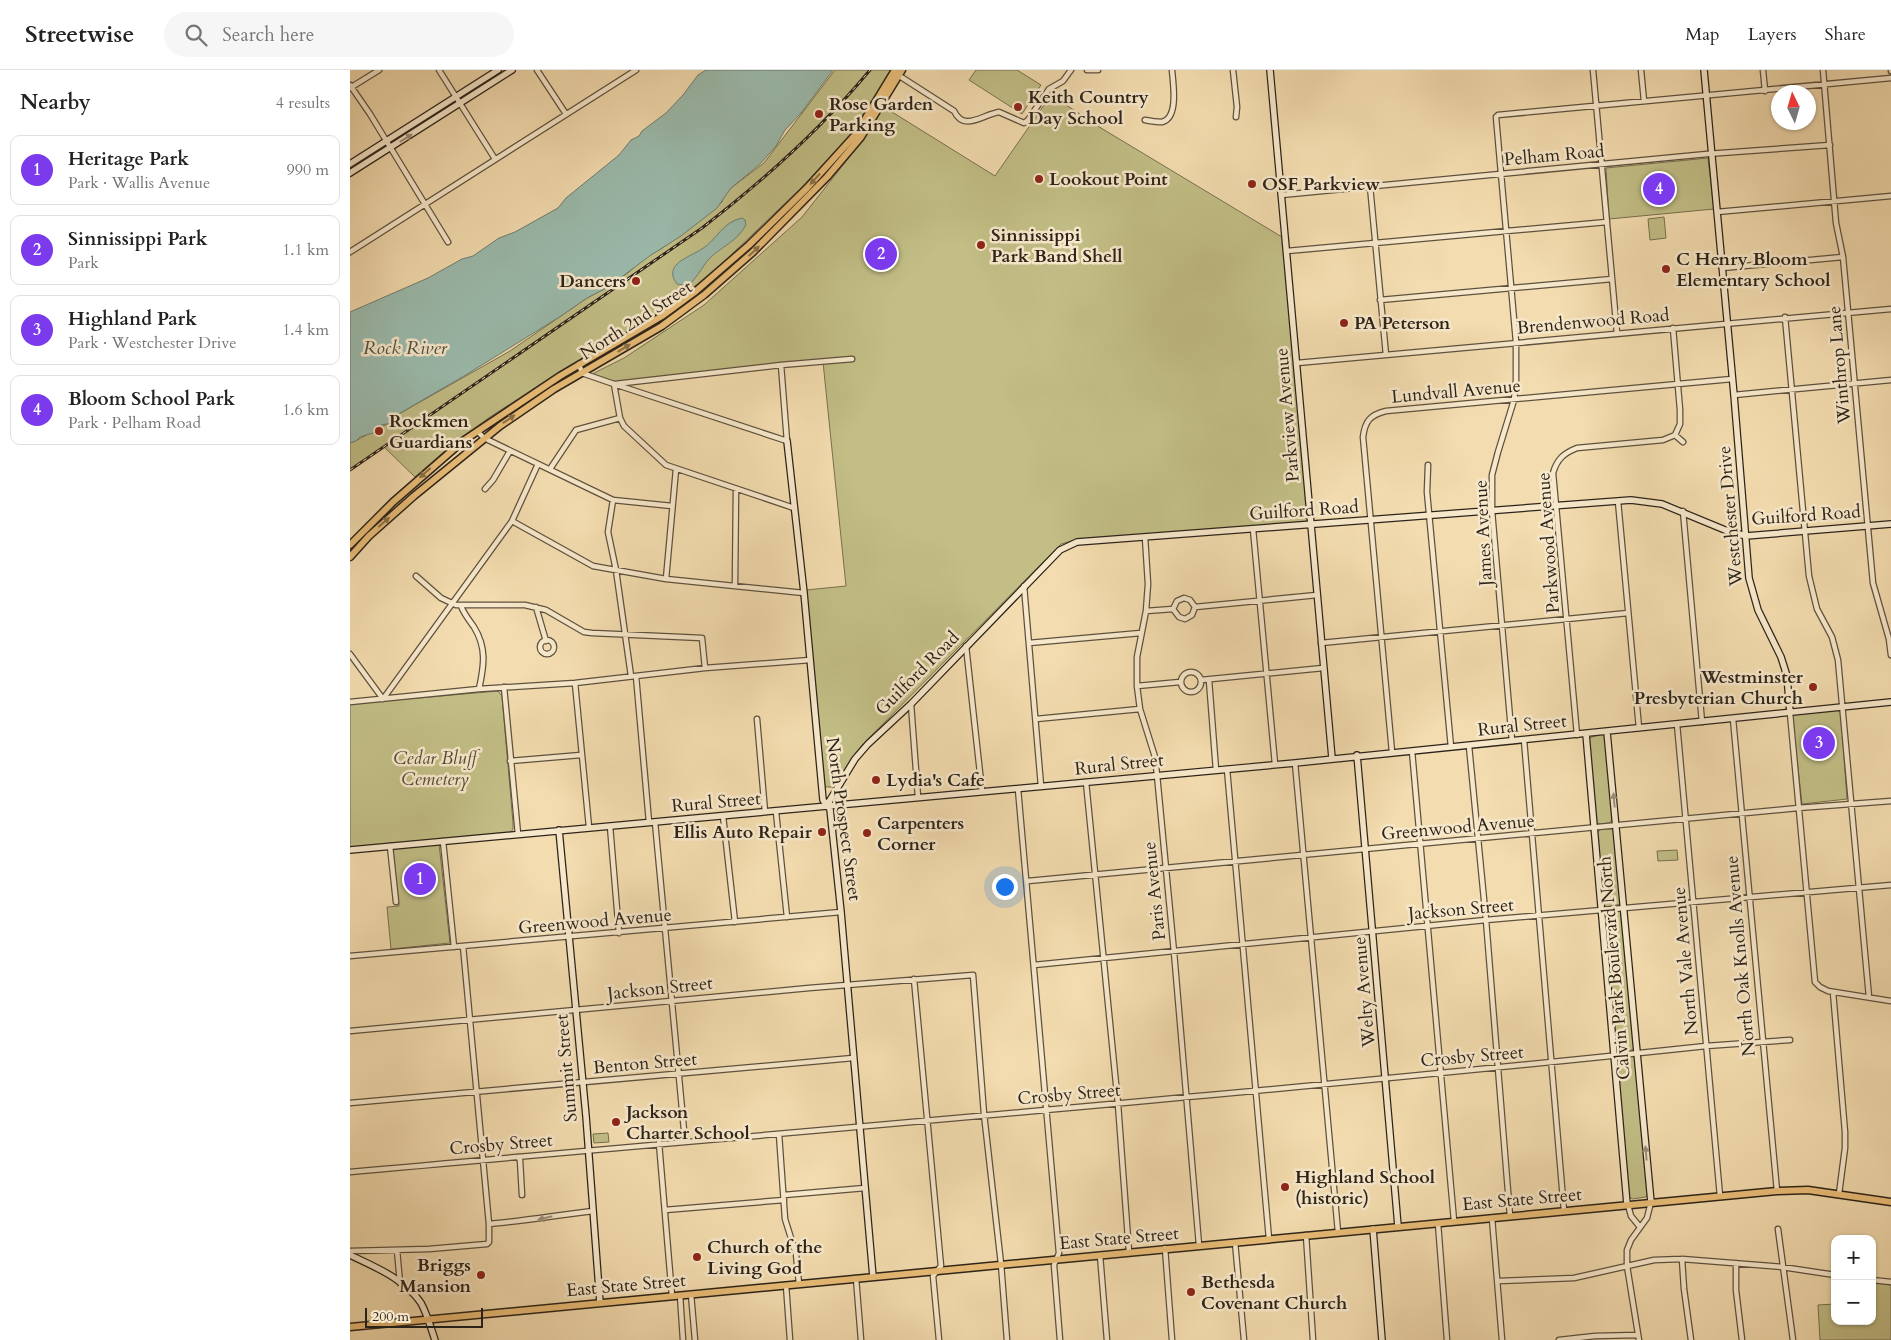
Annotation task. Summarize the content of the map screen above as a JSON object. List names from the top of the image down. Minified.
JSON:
{"streets":{"main road":["North 2nd Street","East State Street"],"street":["Pelham Road","Brendenwood Road","Winthrop Lane","Lundvall Avenue","Parkview Avenue","Guilford Road","Westchester Drive","James Avenue","Parkwood Avenue","Rural Street","North Prospect Street","Greenwood Avenue","Paris Avenue","Jackson Street","North Oak Knolls Avenue","North Vale Avenue","Calvin Park Boulevard North","Welty Avenue","Crosby Street","Benton Street","Summit Street"]},"crossings":[["Pelham Road","Winthrop Lane"],["Pelham Road","Parkview Avenue"],["Pelham Road","Westchester Drive"],["Pelham Road","James Avenue"],["Brendenwood Road","Winthrop Lane"],["Brendenwood Road","Parkview Avenue"],["Brendenwood Road","Westchester Drive"],["Brendenwood Road","James Avenue"],["Winthrop Lane","Guilford Road"],["Lundvall Avenue","Guilford Road"],["Lundvall Avenue","Westchester Drive"],["Lundvall Avenue","James Avenue"],["Lundvall Avenue","Rural Street"],["Parkview Avenue","Guilford Road"],["Parkview Avenue","Rural Street"],["Guilford Road","Westchester Drive"],["Guilford Road","James Avenue"],["Guilford Road","Parkwood Avenue"],["Guilford Road","Rural Street"],["Guilford Road","North Prospect Street"],["Guilford Road","Paris Avenue"],["Westchester Drive","Rural Street"],["Westchester Drive","Greenwood Avenue"],["Westchester Drive","Jackson Street"],["James Avenue","Rural Street"],["Parkwood Avenue","Rural Street"],["Rural Street","North Prospect Street"],["Rural Street","Paris Avenue"],["Rural Street","North Oak Knolls Avenue"],["Rural Street","North Vale Avenue"],["Rural Street","Calvin Park Boulevard North"],["Rural Street","Welty Avenue"],["Rural Street","Summit Street"],["North Prospect Street","Greenwood Avenue"],["North Prospect Street","Jackson Street"],["North Prospect Street","Crosby Street"],["North Prospect Street","Benton Street"],["North Prospect Street","East State Street"],["Greenwood Avenue","Paris Avenue"],["Greenwood Avenue","North Oak Knolls Avenue"],["Greenwood Avenue","North Vale Avenue"],["Greenwood Avenue","Calvin Park Boulevard North"],["Greenwood Avenue","Welty Avenue"],["Greenwood Avenue","Summit Street"],["Paris Avenue","Jackson Street"],["Paris Avenue","Crosby Street"],["Paris Avenue","East State Street"],["Jackson Street","North Oak Knolls Avenue"],["Jackson Street","North Vale Avenue"],["Jackson Street","Calvin Park Boulevard North"],["Jackson Street","Welty Avenue"],["Jackson Street","Crosby Street"],["Jackson Street","Summit Street"],["North Oak Knolls Avenue","Crosby Street"],["North Oak Knolls Avenue","East State Street"],["North Vale Avenue","Crosby Street"],["North Vale Avenue","East State Street"],["Calvin Park Boulevard North","Crosby Street"],["Calvin Park Boulevard North","East State Street"],["Welty Avenue","Crosby Street"],["Welty Avenue","East State Street"],["Crosby Street","Summit Street"],["Benton Street","Summit Street"],["Summit Street","East State Street"]],"water":["Rock River"],"parks":["Cedar Bluff Cemetery"],"places":["Keith Country Day School","Rose Garden Parking","Lookout Point","OSF Parkview","Sinnissippi Park Band Shell","C Henry Bloom Elementary School","Dancers","PA Peterson","Rockmen Guardians","Westminster Presbyterian Church","Lydia's Cafe","Ellis Auto Repair","Carpenters Corner","Jackson Charter School","Highland School (historic)","Church of the Living God","Briggs Mansion","Bethesda Covenant Church"],"scale_bar":"200 m","north":"top","page":{"header":"Streetwise","search":"Search here","nav":["Map","Layers","Share"],"heading":["Nearby","4 results"],"list":[{"mark":"1","name":"Heritage Park","note":"Park · Wallis Avenue","value":"990 m"},{"mark":"2","name":"Sinnissippi Park","note":"Park","value":"1.1 km"},{"mark":"3","name":"Highland Park","note":"Park · Westchester Drive","value":"1.4 km"},{"mark":"4","name":"Bloom School Park","note":"Park · Pelham Road","value":"1.6 km"}],"pins":["4","2","3","1"],"map_buttons":["+","−"],"scale":"200 m"}}
